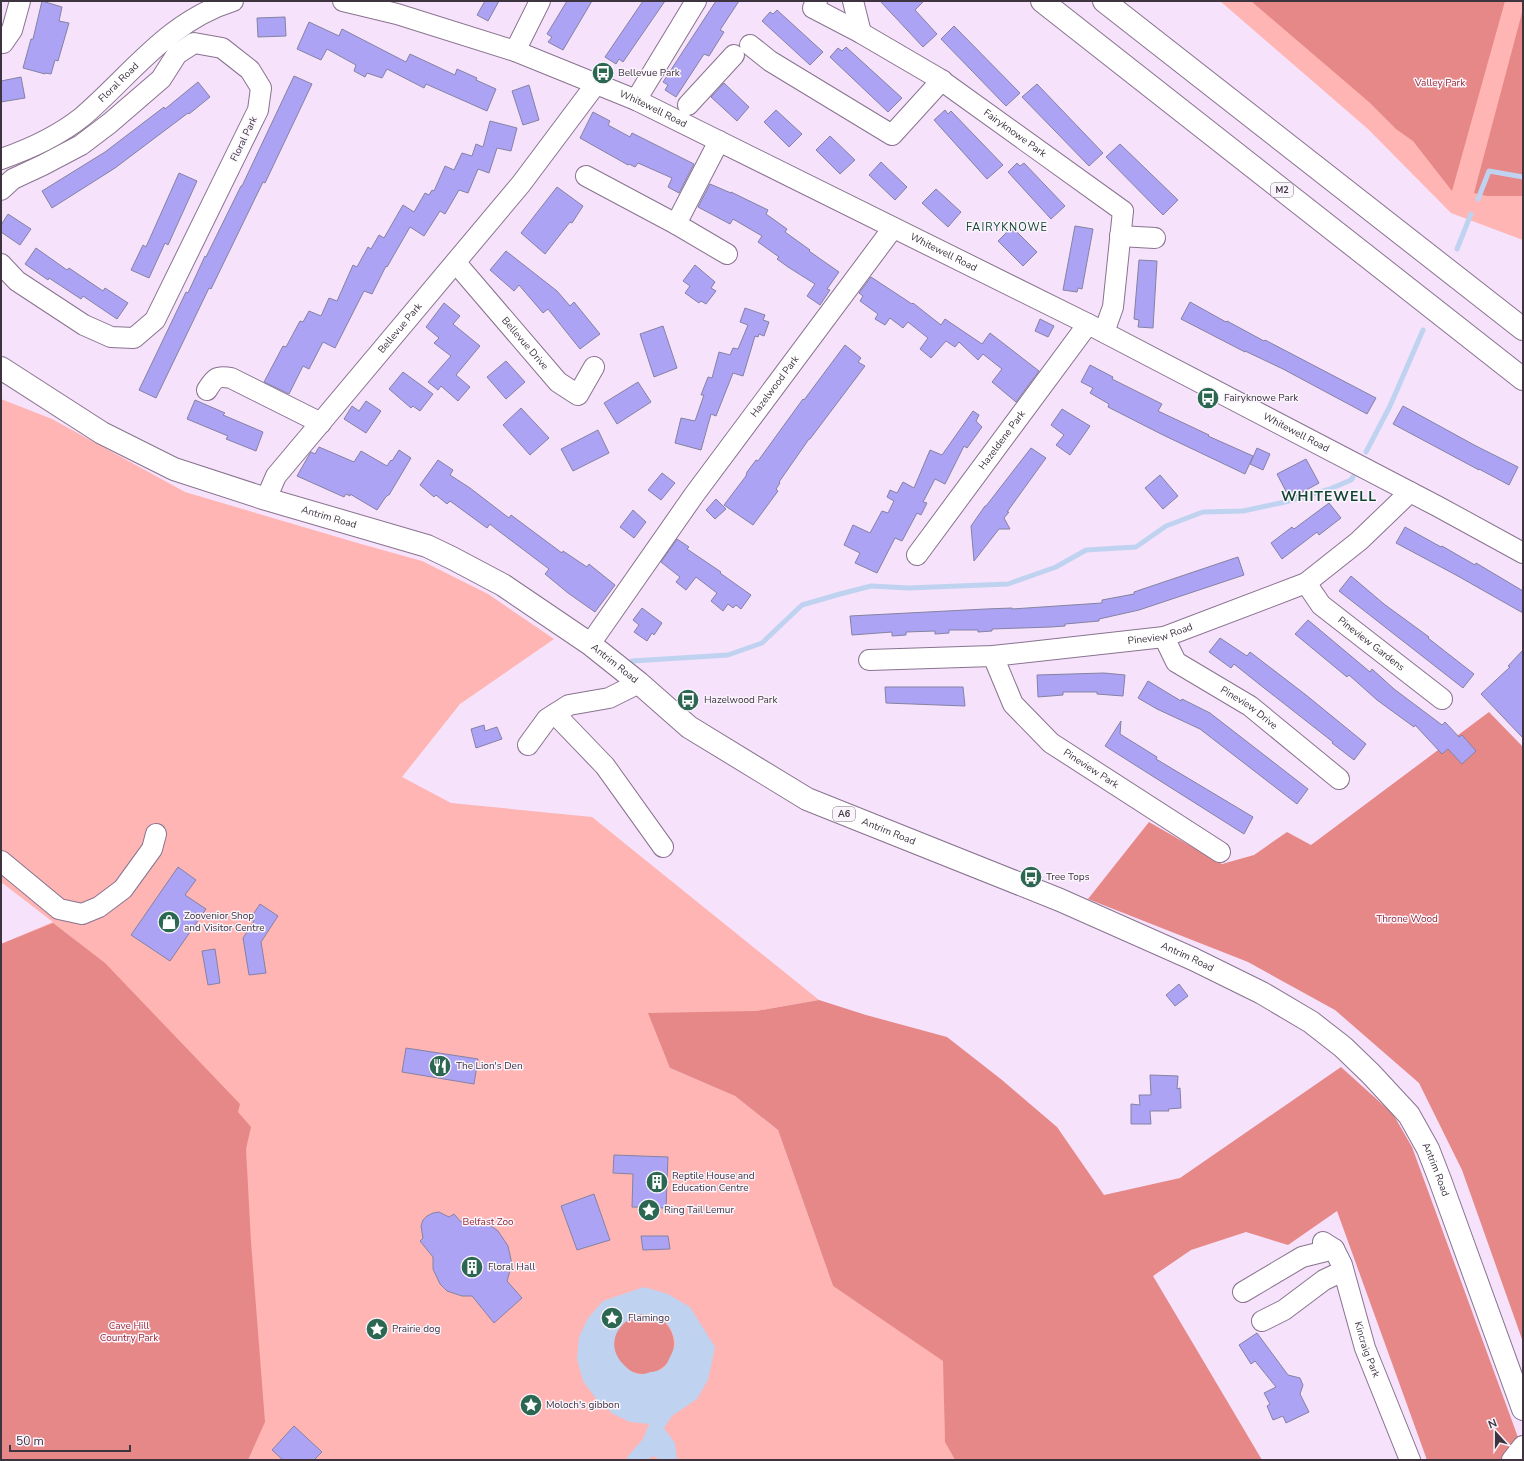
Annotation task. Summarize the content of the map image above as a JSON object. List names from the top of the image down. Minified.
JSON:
{"streets":{"main road":["M2","Antrim Road","A6"],"street":["Floral Road","Whitewell Road","Fairyknowe Park","Floral Park","Bellevue Park","Bellevue Drive","Hazelwood Park","Hazeldene Park","Pineview Road","Pineview Gardens","Pineview Drive","Pineview Park","Kincraig Park"]},"crossings":[["Whitewell Road","Fairyknowe Park"],["Whitewell Road","Bellevue Park"],["Whitewell Road","Hazelwood Park"],["Whitewell Road","Hazeldene Park"],["Whitewell Road","Pineview Road"],["Fairyknowe Park","Hazeldene Park"],["Bellevue Park","Bellevue Drive"],["Bellevue Park","Antrim Road"],["Hazelwood Park","Antrim Road"],["Pineview Road","Pineview Gardens"],["Pineview Road","Pineview Drive"],["Pineview Road","Pineview Park"]],"districts":["FAIRYKNOWE","WHITEWELL"],"parks":["Valley Park","Throne Wood","Belfast Zoo","Cave Hill Country Park"],"places":{"bus stop":["Bellevue Park","Fairyknowe Park","Hazelwood Park","Tree Tops"],"shop":["Zoovenior Shop and Visitor Centre"],"restaurant":["The Lion's Den"],"building":["Reptile House and Education Centre","Floral Hall"],"place":["Ring Tail Lemur","Flamingo","Prairie dog","Moloch's gibbon"]},"scale_bar":"50 m","north":"top"}
